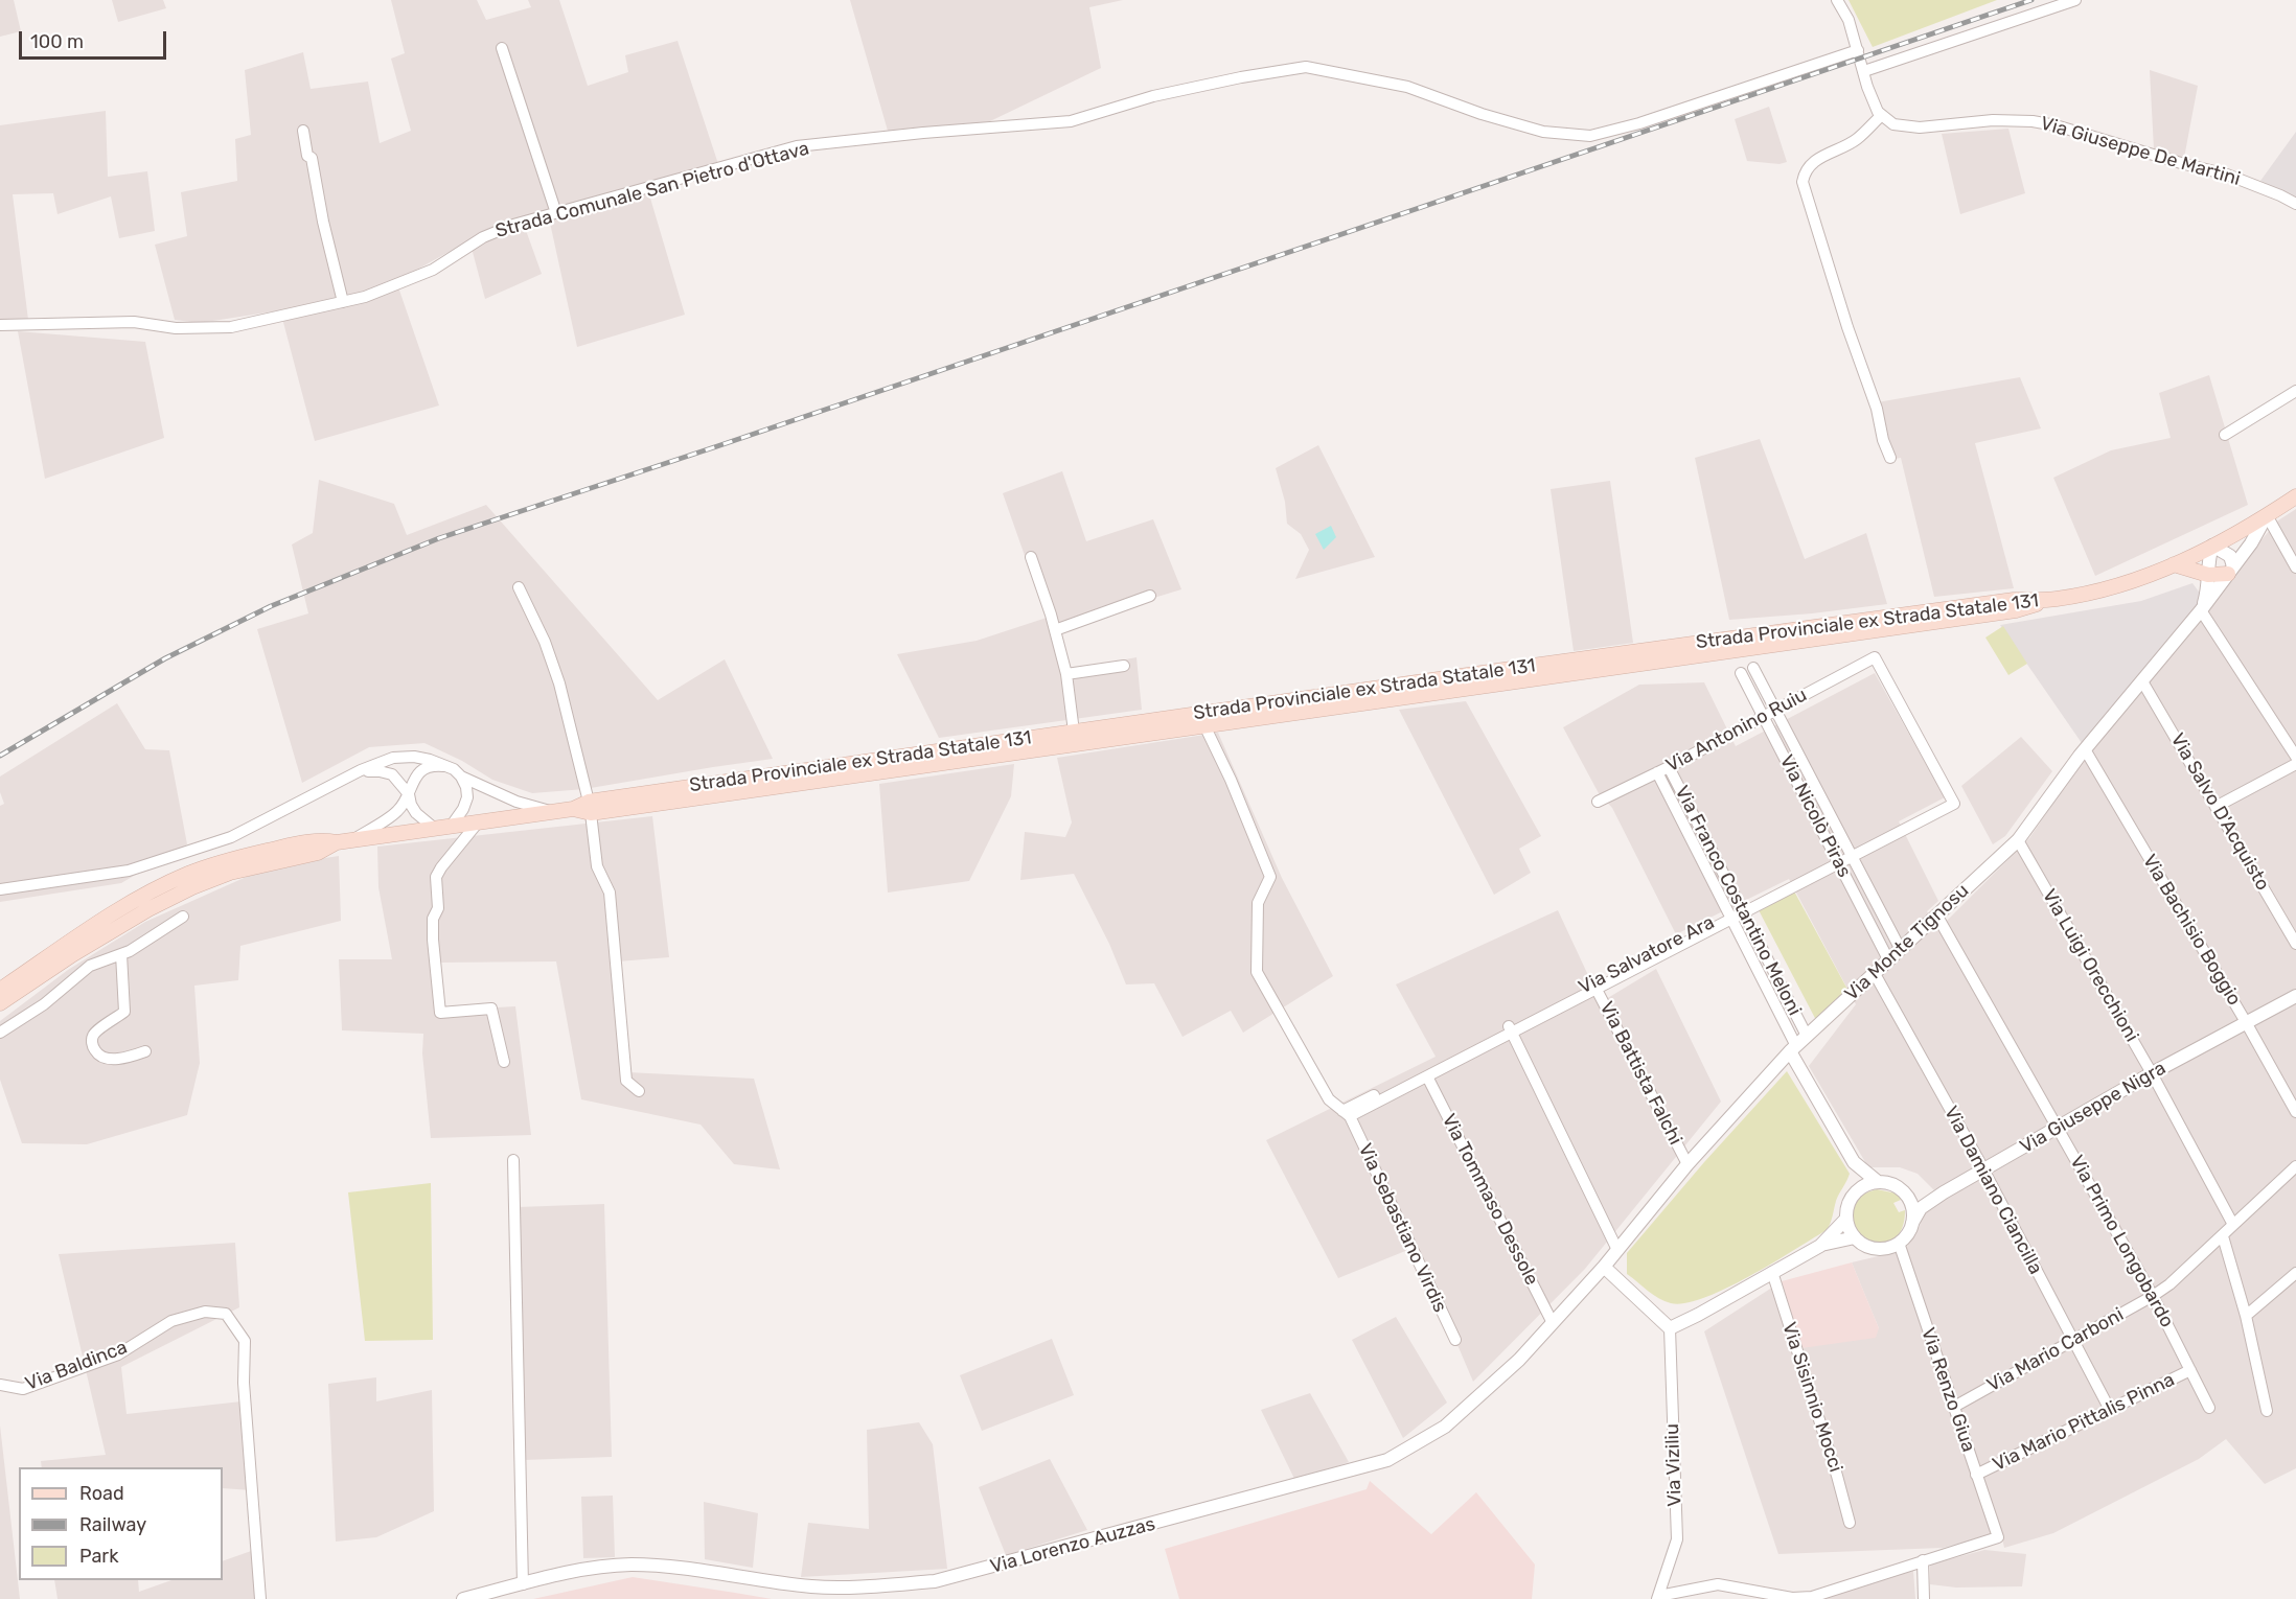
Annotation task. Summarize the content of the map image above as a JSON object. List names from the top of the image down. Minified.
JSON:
{"streets":{"main road":["Strada Provinciale ex Strada Statale 131"],"street":["Via Giuseppe De Martini","Strada Comunale San Pietro d'Ottava","Via Antonino Ruiu","Via Salvo D'Acquisto","Via Nicolò Piras","Via Franco Costantino Meloni","Via Bachisio Boggio","Via Monte Tignosu","Via Salvatore Ara","Via Luigi Orecchioni","Via Battista Falchi","Via Giuseppe Nigra","Via Damiano Ciancilla","Via Tommaso Dessole","Via Sebastiano Virdis","Via Primo Longobardo","Via Mario Carboni","Via Baldinca","Via Renzo Giua","Via Sisinnio Mocci","Via Mario Pittalis Pinna","Via Viziliu","Via Lorenzo Auzzas"]},"crossings":[["Strada Provinciale ex Strada Statale 131","Via Sebastiano Virdis"],["Via Antonino Ruiu","Via Nicolò Piras"],["Via Antonino Ruiu","Via Franco Costantino Meloni"],["Via Antonino Ruiu","Via Salvatore Ara"],["Via Salvo D'Acquisto","Via Monte Tignosu"],["Via Nicolò Piras","Via Monte Tignosu"],["Via Nicolò Piras","Via Salvatore Ara"],["Via Franco Costantino Meloni","Via Monte Tignosu"],["Via Franco Costantino Meloni","Via Salvatore Ara"],["Via Bachisio Boggio","Via Monte Tignosu"],["Via Bachisio Boggio","Via Giuseppe Nigra"],["Via Monte Tignosu","Via Luigi Orecchioni"],["Via Monte Tignosu","Via Battista Falchi"],["Via Monte Tignosu","Via Damiano Ciancilla"],["Via Monte Tignosu","Via Primo Longobardo"],["Via Monte Tignosu","Via Lorenzo Auzzas"],["Via Salvatore Ara","Via Battista Falchi"],["Via Salvatore Ara","Via Tommaso Dessole"],["Via Salvatore Ara","Via Sebastiano Virdis"],["Via Luigi Orecchioni","Via Giuseppe Nigra"],["Via Luigi Orecchioni","Via Mario Carboni"],["Via Giuseppe Nigra","Via Damiano Ciancilla"],["Via Giuseppe Nigra","Via Primo Longobardo"],["Via Giuseppe Nigra","Via Renzo Giua"],["Via Damiano Ciancilla","Via Mario Carboni"],["Via Damiano Ciancilla","Via Mario Pittalis Pinna"],["Via Tommaso Dessole","Via Lorenzo Auzzas"],["Via Primo Longobardo","Via Mario Carboni"],["Via Primo Longobardo","Via Mario Pittalis Pinna"],["Via Mario Carboni","Via Renzo Giua"],["Via Renzo Giua","Via Mario Pittalis Pinna"]],"legend":["Road","Railway","Park"],"scale_bar":"100 m"}
